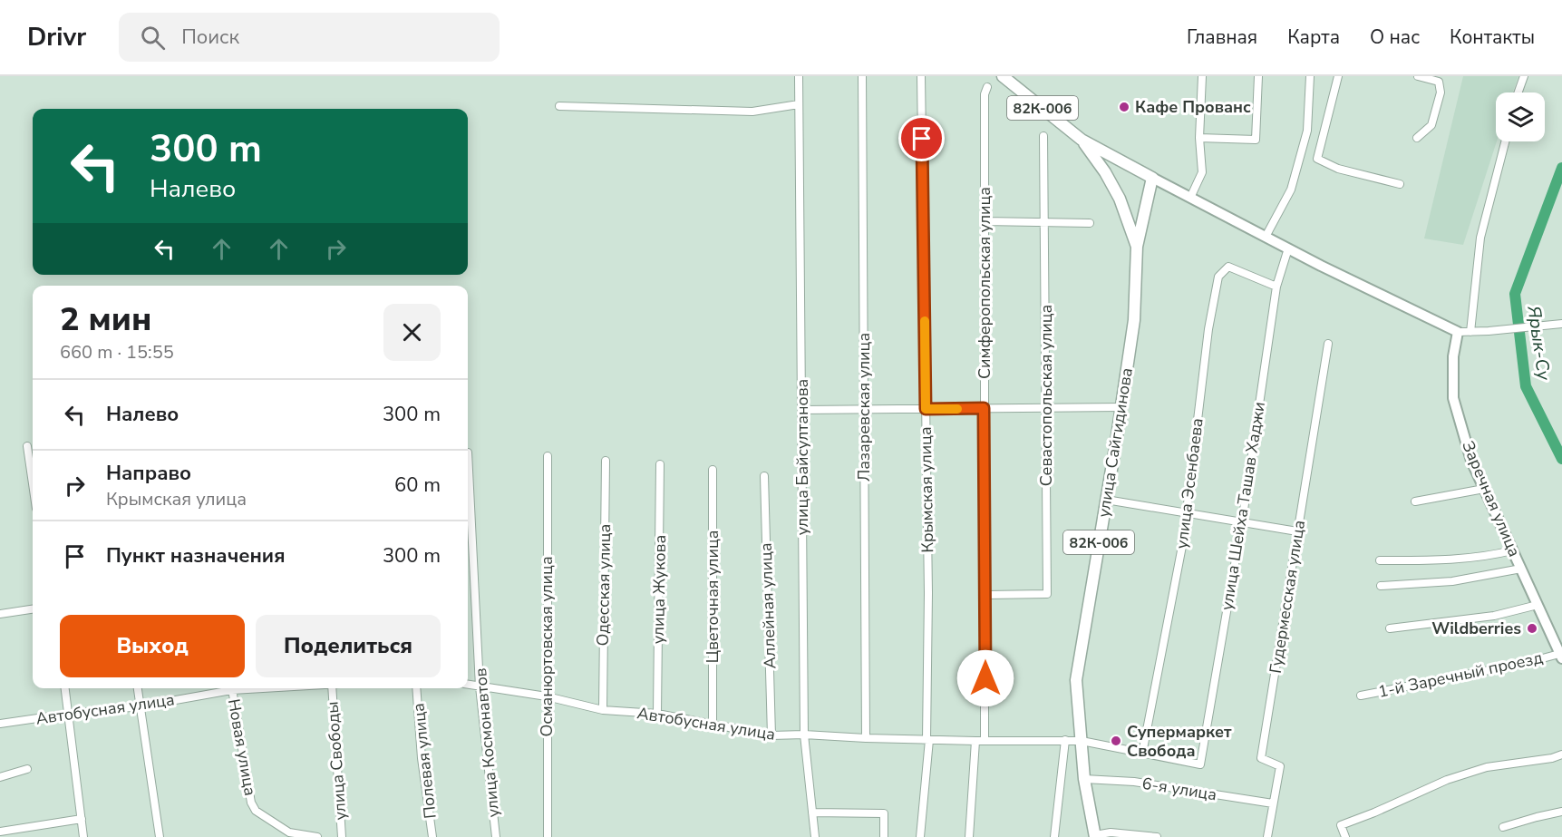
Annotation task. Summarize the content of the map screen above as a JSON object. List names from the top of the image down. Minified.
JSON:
{"streets":{"main road":["82К-006","улица Сайгидинова","Заречная улица"],"street":["Симферопольская улица","Севастопольская улица","Лазаревская улица","улица Байсултанова","улица Эсенбаева","Крымская улица","улица Шейха Ташав Хаджи","Одесская улица","улица Жукова","Цветочная улица","Гудермесская улица","Аллейная улица","Османюртовская улица","1-й Заречный проезд","Автобусная улица","улица Космонавтов","Новая улица","улица Свободы","Полевая улица","6-я улица"]},"crossings":[["82К-006","улица Сайгидинова"],["Симферопольская улица","Севастопольская улица"],["Симферопольская улица","Автобусная улица"],["Лазаревская улица","Автобусная улица"],["улица Сайгидинова","Автобусная улица"],["улица Сайгидинова","6-я улица"],["улица Байсултанова","Автобусная улица"],["улица Эсенбаева","улица Шейха Ташав Хаджи"],["улица Эсенбаева","Автобусная улица"],["Крымская улица","Автобусная улица"],["Заречная улица","1-й Заречный проезд"],["улица Шейха Ташав Хаджи","Автобусная улица"],["Одесская улица","Автобусная улица"],["улица Жукова","Автобусная улица"],["Цветочная улица","Автобусная улица"],["Гудермесская улица","6-я улица"],["Аллейная улица","Автобусная улица"],["Османюртовская улица","Автобусная улица"],["Автобусная улица","улица Космонавтов"]],"water":["Ярык-Су"],"places":["Кафе Прованс","Wildberries","Супермаркет Свобода"],"page":{"header":"Drivr","search":"Поиск","nav":["Главная","Карта","О нас","Контакты"],"turn":["300 m","Налево"],"heading":["2 мин","660 m · 15:55"],"list":[{"name":"Налево","value":"300 m"},{"name":"Направо","note":"Крымская улица","value":"60 m"},{"name":"Пункт назначения","value":"300 m"}],"buttons":["Выход","Поделиться"]}}
